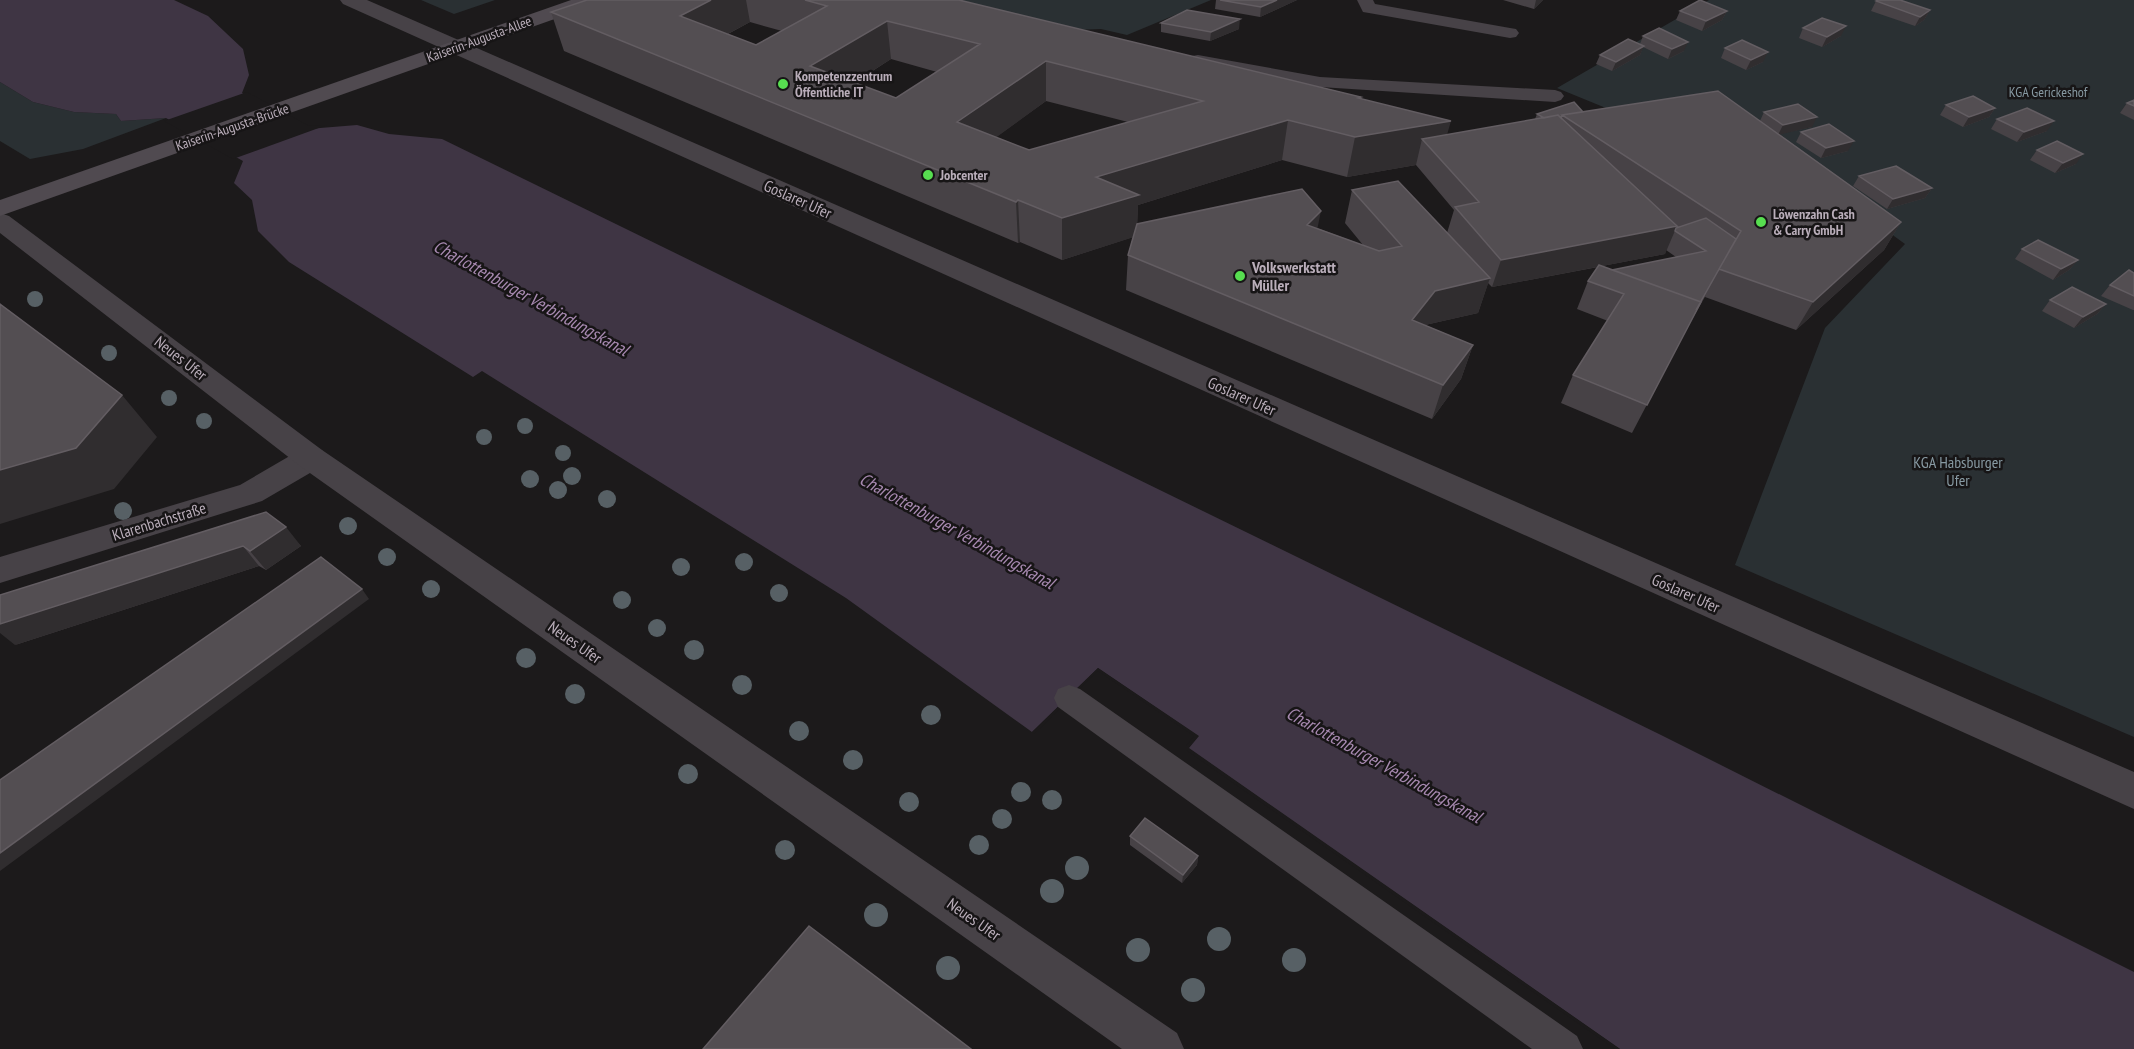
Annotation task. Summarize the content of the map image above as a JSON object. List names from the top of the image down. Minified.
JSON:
{"streets":{"main road":["Kaiserin-Augusta-Allee","Kaiserin-Augusta-Brücke"],"street":["Goslarer Ufer","Neues Ufer","Klarenbachstraße"]},"crossings":[["Kaiserin-Augusta-Allee","Kaiserin-Augusta-Brücke"],["Kaiserin-Augusta-Allee","Goslarer Ufer"],["Neues Ufer","Klarenbachstraße"]],"water":["Charlottenburger Verbindungskanal"],"parks":["KGA Gerickeshof","KGA Habsburger Ufer"],"places":["Kompetenzzentrum Öffentliche IT","Jobcenter","Löwenzahn Cash & Carry GmbH","Volkswerkstatt Müller"]}
